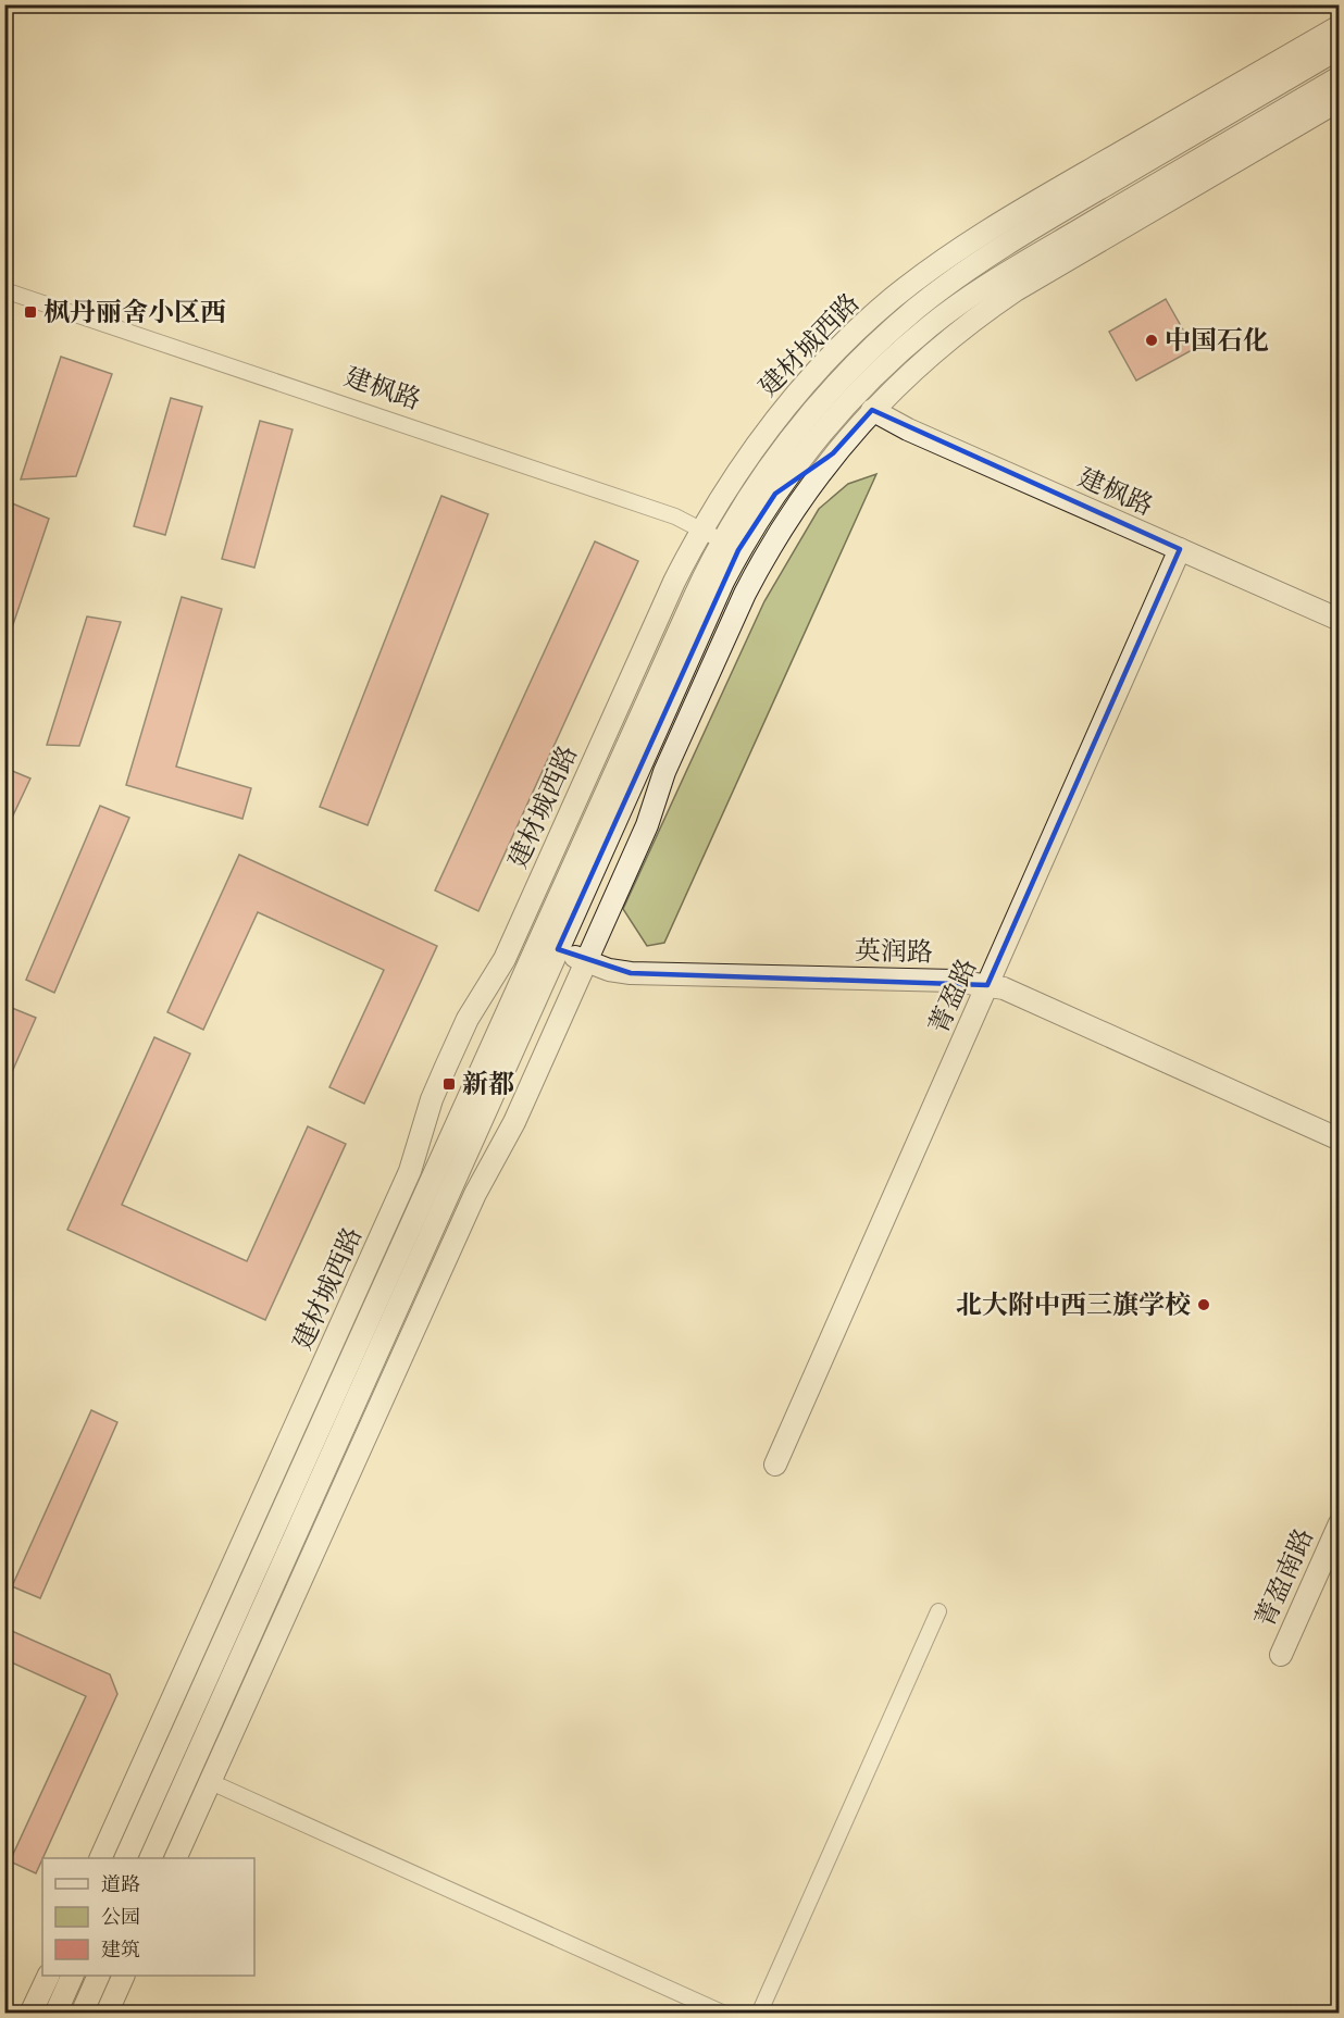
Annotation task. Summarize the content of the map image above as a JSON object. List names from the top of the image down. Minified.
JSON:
{"streets":{"street":["建材城西路","建枫路","英润路","菁盈路","菁盈南路"]},"crossings":[["建材城西路","建枫路"],["建材城西路","英润路"],["建枫路","菁盈路"],["英润路","菁盈路"]],"places":{"transit":["枫丹丽舍小区西","新都"],"other":["中国石化","北大附中西三旗学校"]},"legend":["道路","公园","建筑"]}
